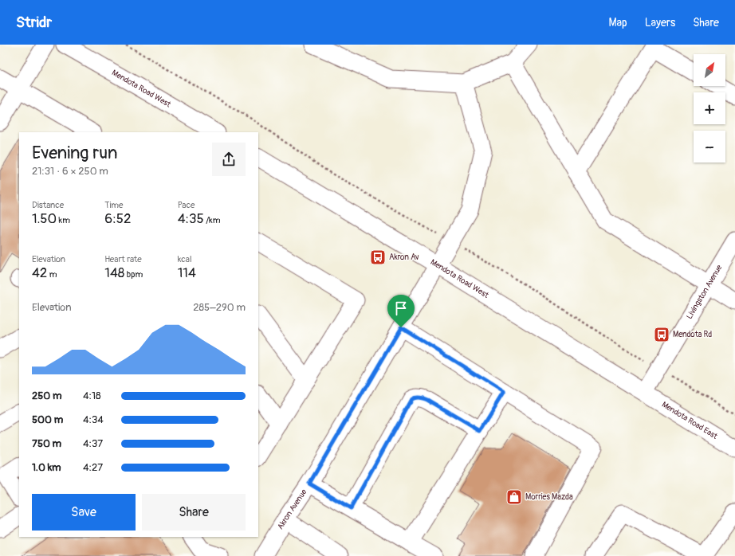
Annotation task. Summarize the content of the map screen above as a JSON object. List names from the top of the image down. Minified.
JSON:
{"streets":{"street":["Mendota Road West","Livingston Avenue","Mendota Road East","Akron Avenue"]},"crossings":[["Mendota Road West","Livingston Avenue"],["Mendota Road West","Mendota Road East"],["Mendota Road West","Akron Avenue"],["Livingston Avenue","Mendota Road East"]],"places":{"bus stop":["Akron Av","Mendota Rd"],"shop":["Morries Mazda"]},"north":"top right","page":{"header":"Stridr","nav":["Map","Layers","Share"],"map_buttons":["+","−"],"heading":["Evening run","21:31 · 6 × 250 m"],"stats":[["Distance","1.50 km"],["Time","6:52"],["Pace","4:35 /km"],["Elevation","42 m"],["Heart rate","148 bpm"],["kcal","114"]],"chart":["Elevation","285–290 m"],"list":[{"name":"250 m","note":"4:18"},{"name":"500 m","note":"4:34"},{"name":"750 m","note":"4:37"},{"name":"1.0 km","note":"4:27"}],"buttons":["Save","Share"]}}
